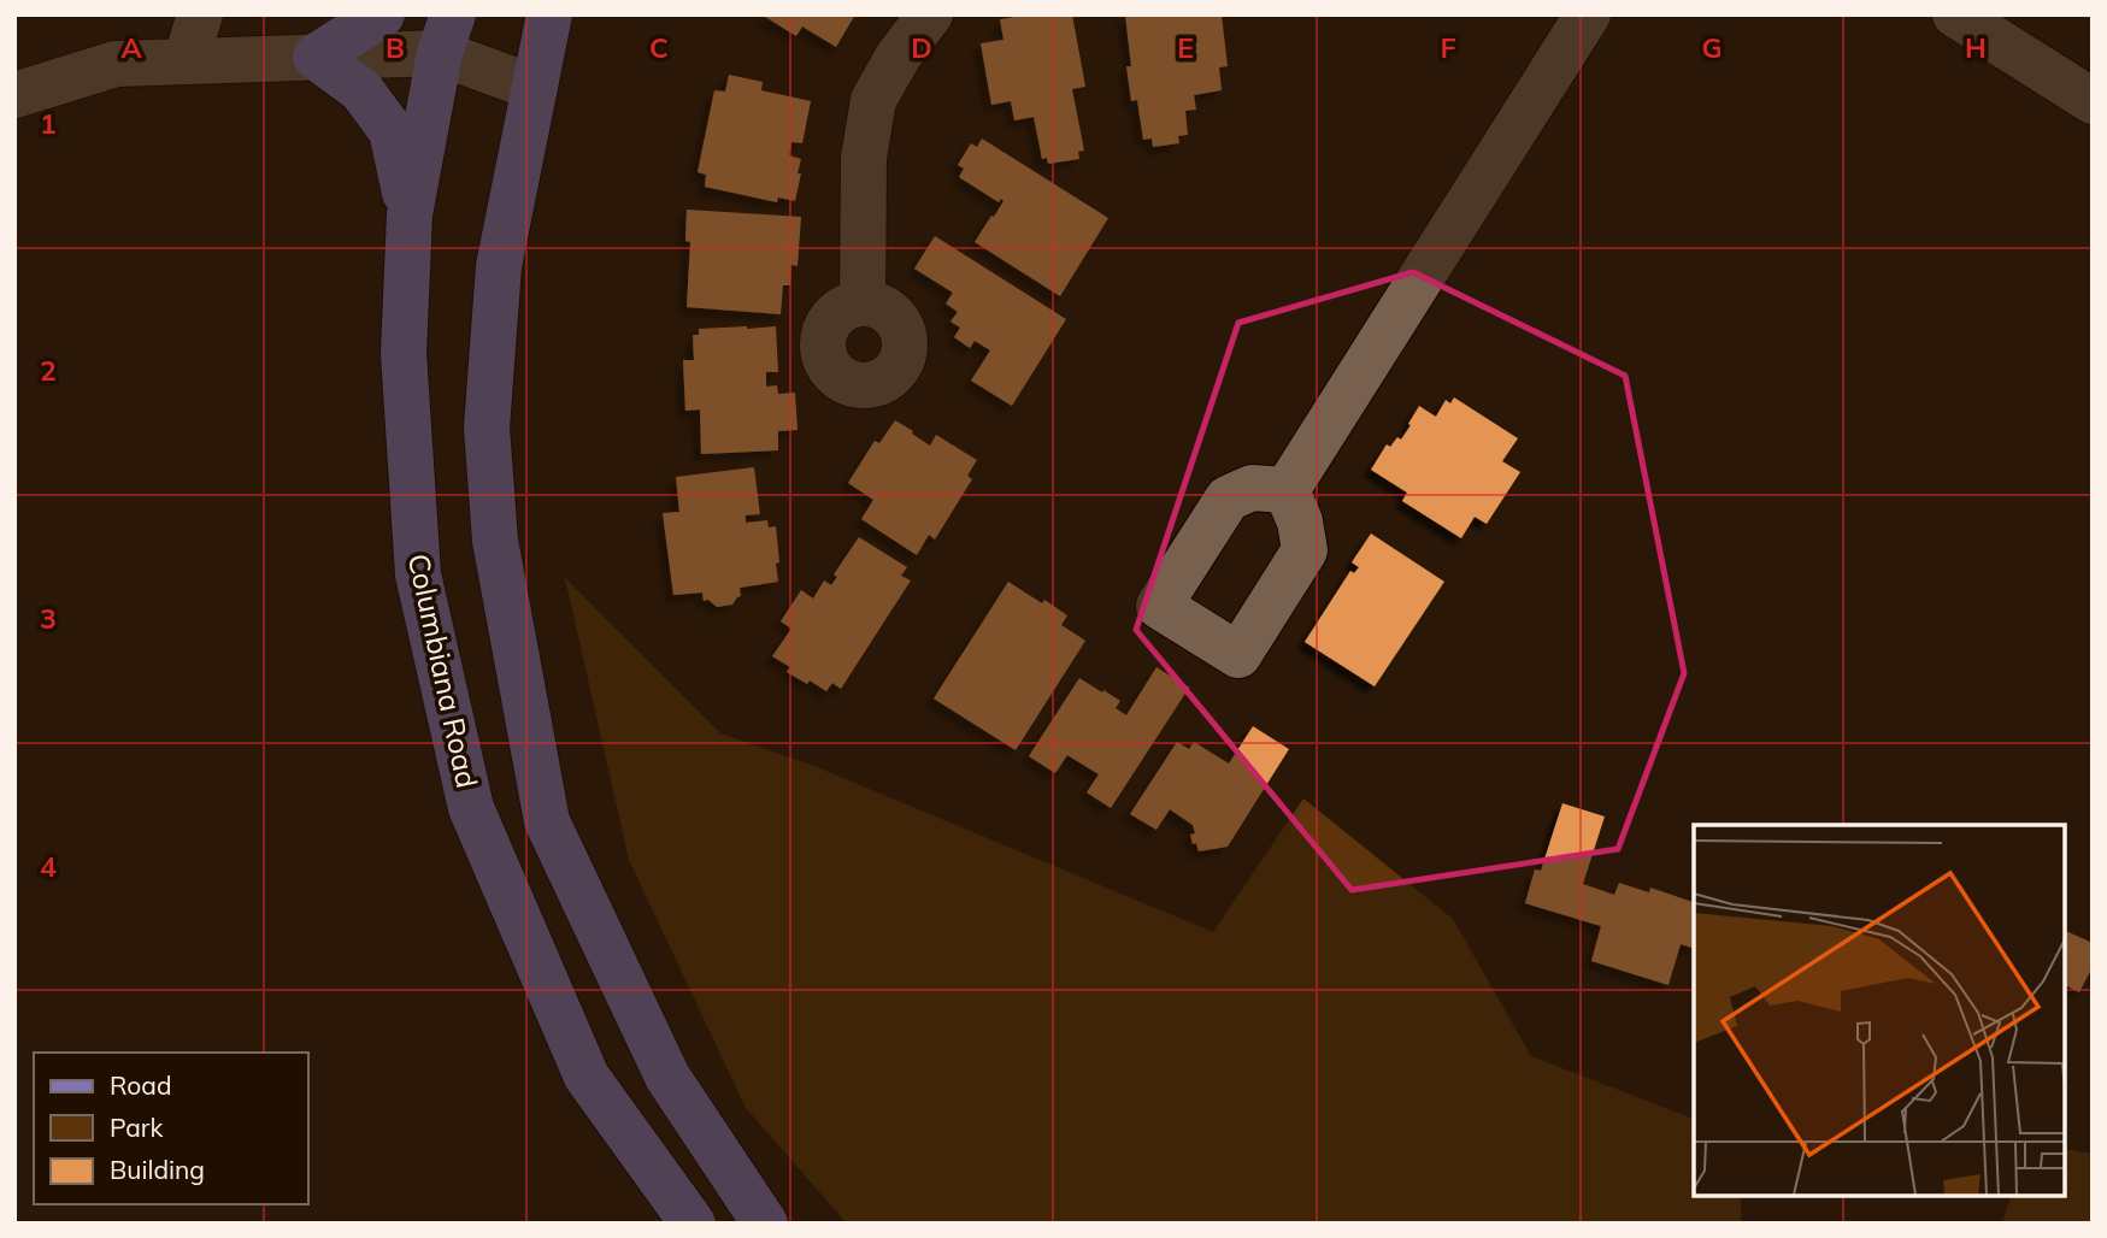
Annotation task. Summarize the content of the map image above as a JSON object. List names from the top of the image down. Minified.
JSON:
{"streets":{"main road":["Columbiana Road"]},"legend":["Road","Park","Building"],"grid":{"columns":["A","B","C","D","E","F","G","H"],"rows":["1","2","3","4"]}}
